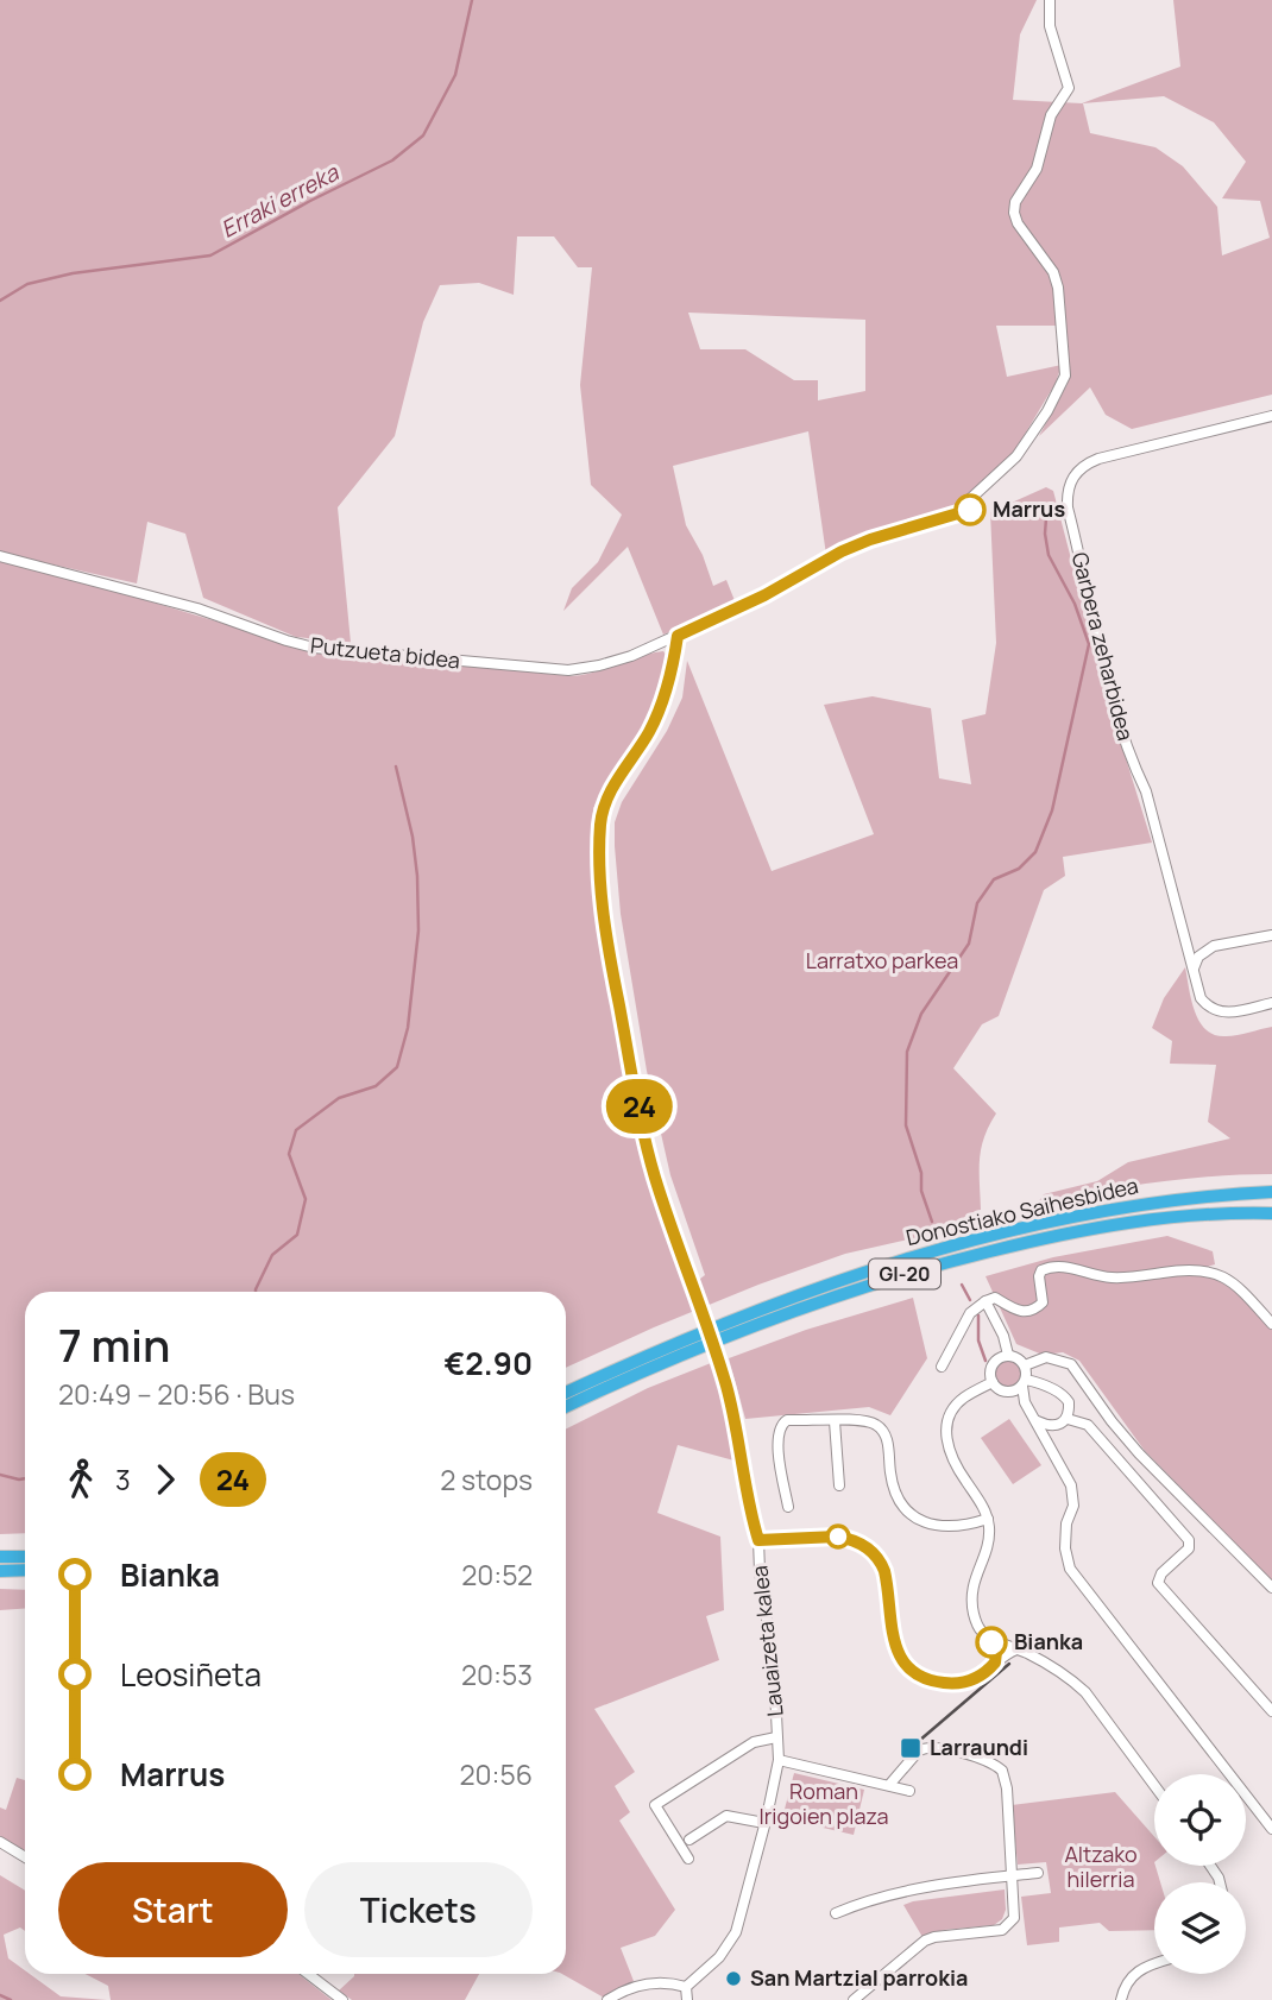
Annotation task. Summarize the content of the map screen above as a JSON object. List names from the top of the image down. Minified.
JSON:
{"streets":{"highway":["Donostiako Saihesbidea","GI-20"],"street":["Garbera zeharbidea","Putzueta bidea","Lauaizeta kalea"]},"crossings":[["Putzueta bidea","Lauaizeta kalea"]],"water":["Erraki erreka"],"parks":["Larratxo parkea","Roman Irigoien plaza","Altzako hilerria"],"places":{"other":["Marrus","Bianka","San Martzial parrokia"],"transit":["Larraundi"]},"lines":["bus line 24"],"page":{"on_map":"24","heading":["7 min","20:49 – 20:56 · Bus","€2.90"],"legs":["3","24","2 stops"],"list":[{"name":"Bianka","value":"20:52"},{"name":"Leosiñeta","value":"20:53"},{"name":"Marrus","value":"20:56"}],"buttons":["Start","Tickets"]}}
